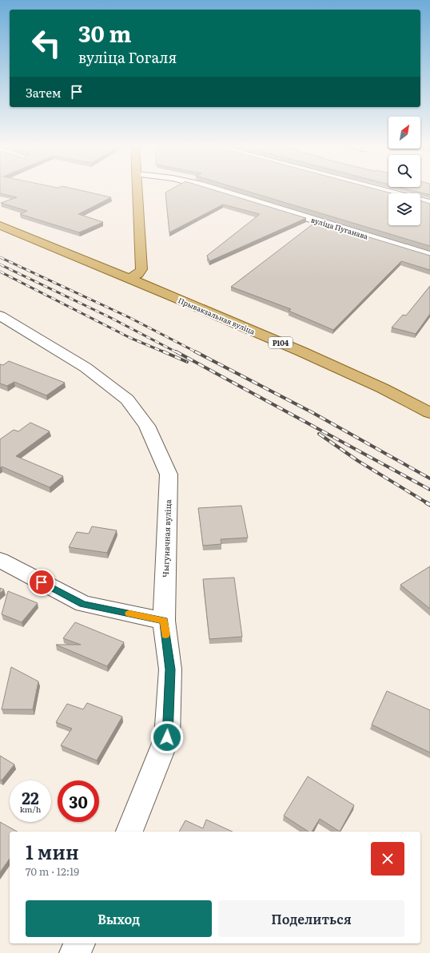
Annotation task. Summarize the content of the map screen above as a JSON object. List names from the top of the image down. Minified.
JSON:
{"streets":{"main road":["Прывакзальная вуліца","Р104"],"street":["вуліца Пуганава","Чыгуначная вуліца"]},"north":"top right","page":{"turn":["30 m","вуліца Гогаля"],"then":"Затем","speed":"22 km/h","limit":"30","heading":["1 мин","70 m · 12:19"],"buttons":["Выход","Поделиться"]}}
